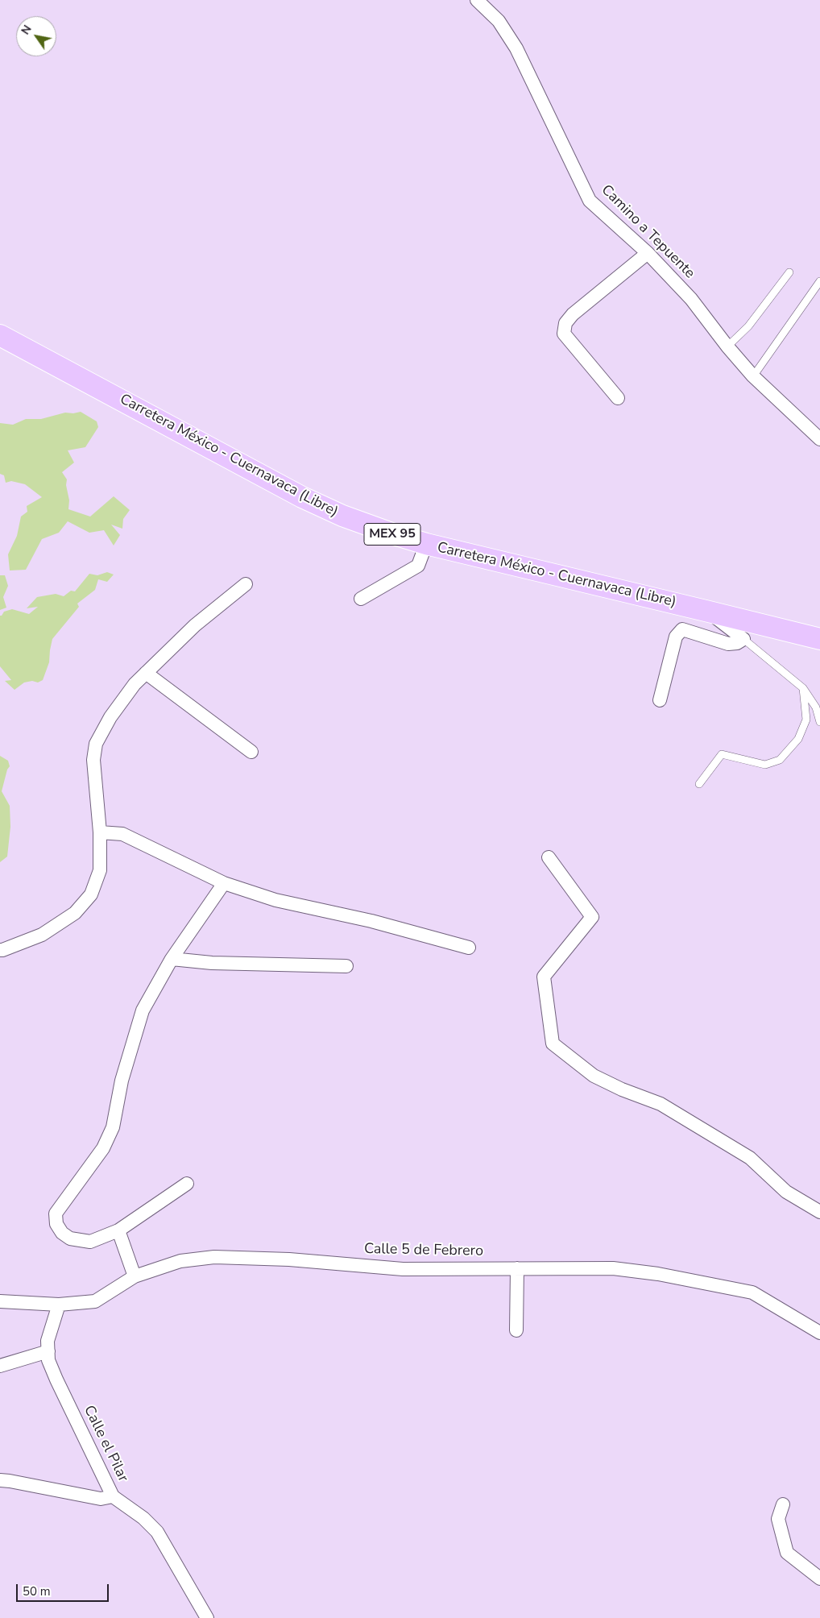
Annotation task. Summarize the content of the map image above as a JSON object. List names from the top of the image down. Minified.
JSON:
{"streets":{"main road":["Carretera México - Cuernavaca (Libre)","MEX 95"],"street":["Camino a Tepuente","Calle 5 de Febrero","Calle el Pilar"]},"crossings":[["Calle 5 de Febrero","Calle el Pilar"]],"scale_bar":"50 m","north":"top left"}
